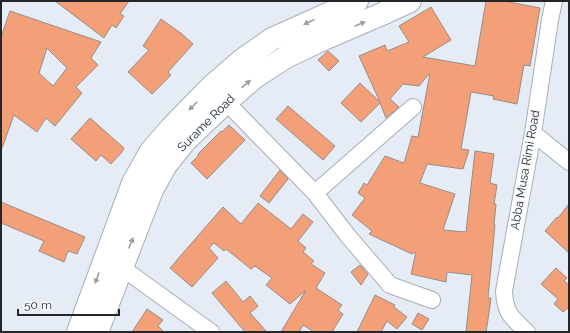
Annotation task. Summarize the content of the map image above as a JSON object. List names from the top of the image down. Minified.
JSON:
{"streets":{"street":["Surame Road","Abba Musa Rimi Road"]},"scale_bar":"50 m"}
